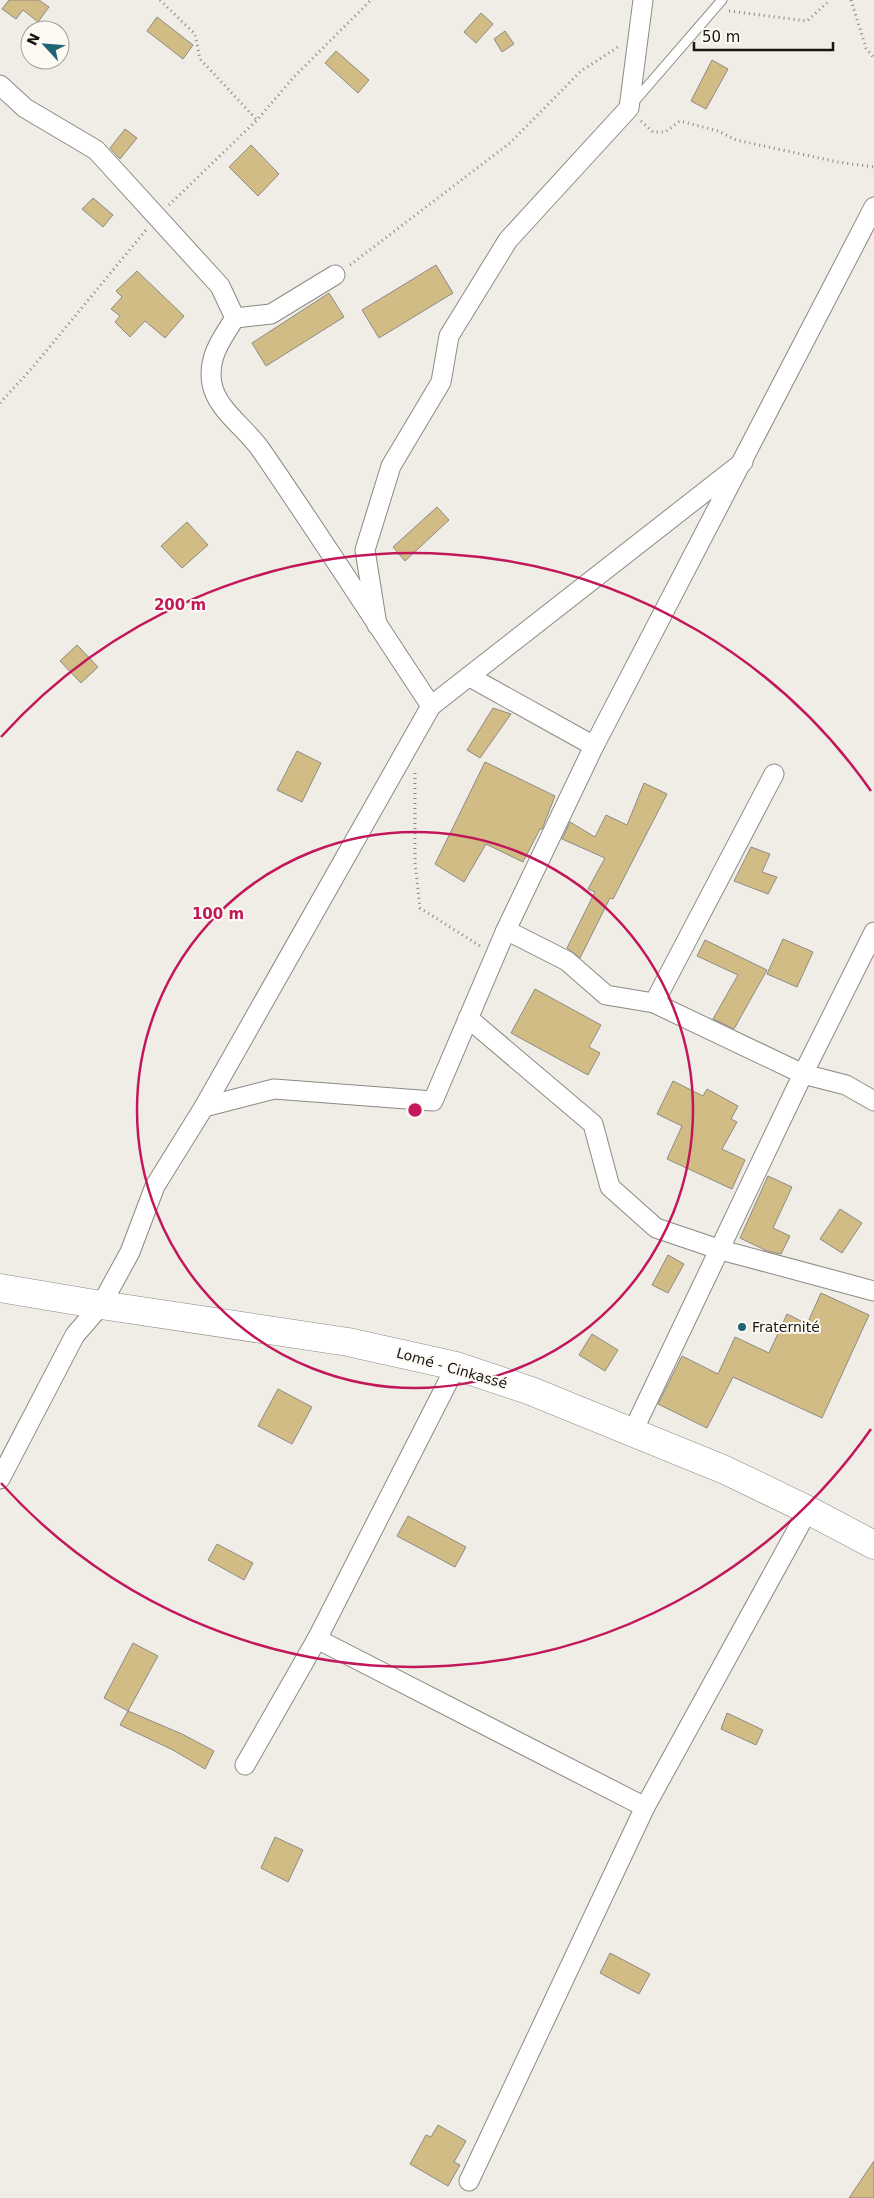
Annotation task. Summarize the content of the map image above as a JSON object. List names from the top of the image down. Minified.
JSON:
{"streets":{"highway":["Lomé - Cinkassé"]},"places":["Fraternité"],"scale_bar":"50 m","north":"top left","rings":["200 m","100 m"]}
